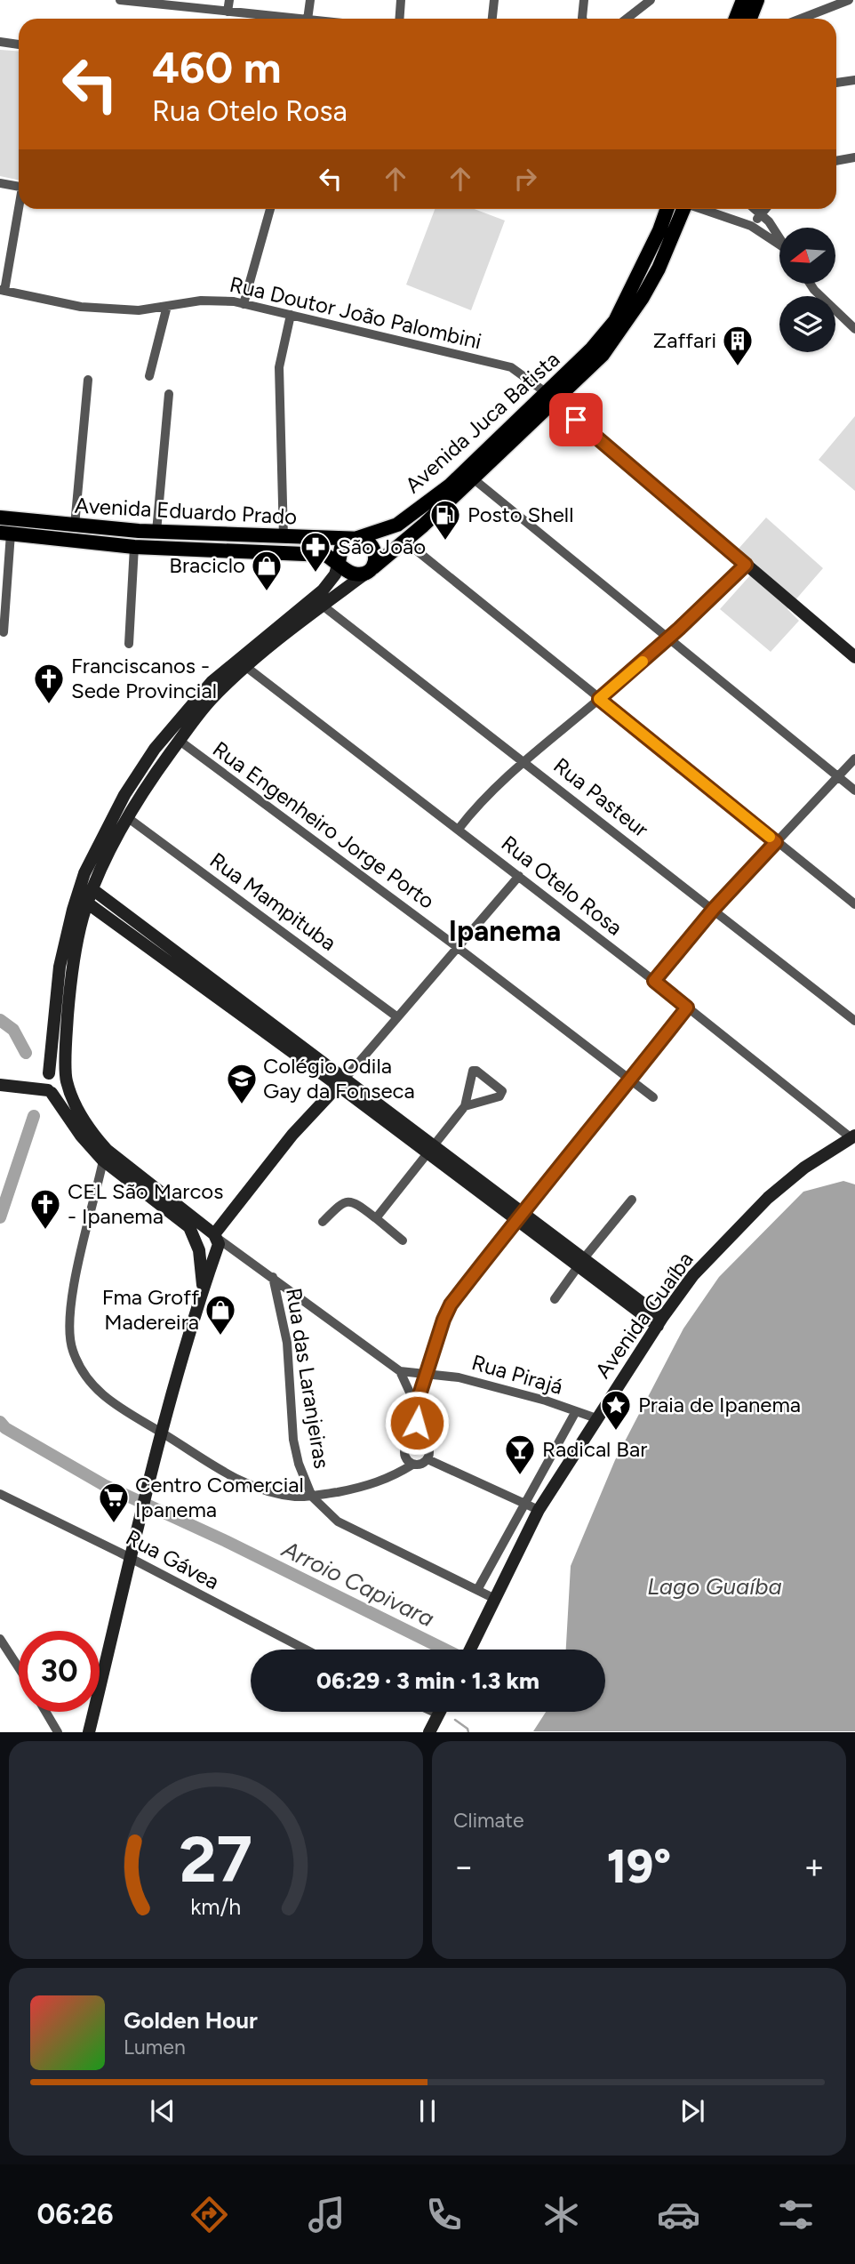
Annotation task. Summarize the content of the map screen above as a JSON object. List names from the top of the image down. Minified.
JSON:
{"streets":{"main road":["Avenida Juca Batista","Avenida Eduardo Prado","Avenida Guaíba"],"street":["Rua Doutor João Palombini","Rua Pasteur","Rua Engenheiro Jorge Porto","Rua Otelo Rosa","Rua Mampituba","Rua Pirajá","Rua das Laranjeiras","Rua Gávea"]},"crossings":[["Rua Doutor João Palombini","Avenida Juca Batista"],["Avenida Juca Batista","Avenida Eduardo Prado"],["Avenida Juca Batista","Rua Pasteur"],["Avenida Juca Batista","Rua Engenheiro Jorge Porto"],["Avenida Juca Batista","Rua Otelo Rosa"],["Avenida Juca Batista","Rua Mampituba"],["Rua Otelo Rosa","Avenida Guaíba"],["Avenida Guaíba","Rua Pirajá"],["Avenida Guaíba","Rua das Laranjeiras"]],"districts":["Ipanema"],"water":["Arroio Capivara","Lago Guaíba"],"places":{"building":["Zaffari"],"fuel station":["Posto Shell"],"pharmacy":["São João"],"shop":["Braciclo","Fma Groff Madereira"],"church":["Franciscanos - Sede Provincial","CEL São Marcos - Ipanema"],"school or university":["Colégio Odila Gay da Fonseca"],"place":["Praia de Ipanema"],"bar":["Radical Bar"],"supermarket":["Centro Comercial Ipanema"]},"north":"left","page":{"turn":["460 m","Rua Otelo Rosa"],"limit":"30","trip":"06:29 · 3 min · 1.3 km","tile":"Climate","heat":["−","19°","+"],"song":["Golden Hour","Lumen"],"tabs":"06:26","gauge":["27","km/h"]}}
